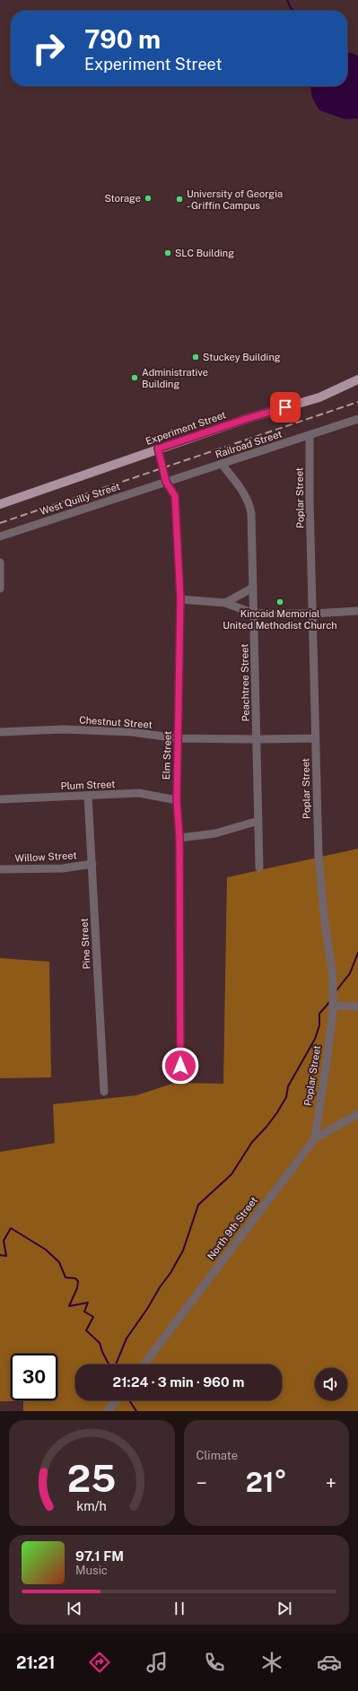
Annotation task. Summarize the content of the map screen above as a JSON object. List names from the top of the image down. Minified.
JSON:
{"streets":{"main road":["Experiment Street"],"street":["Railroad Street","Poplar Street","West Quilly Street","Peachtree Street","Chestnut Street","Elm Street","Plum Street","Willow Street","Pine Street","North 9th Street"]},"crossings":[["Experiment Street","Elm Street"],["Railroad Street","Poplar Street"],["Railroad Street","West Quilly Street"],["Railroad Street","Peachtree Street"],["Railroad Street","Elm Street"],["Poplar Street","Chestnut Street"],["Poplar Street","North 9th Street"],["West Quilly Street","Elm Street"],["Peachtree Street","Chestnut Street"],["Chestnut Street","Elm Street"],["Elm Street","Plum Street"],["Plum Street","Pine Street"],["Willow Street","Pine Street"]],"places":["Storage","University of Georgia - Griffin Campus","SLC Building","Stuckey Building","Administrative Building","Kincaid Memorial United Methodist Church"],"page":{"turn":["790 m","Experiment Street"],"limit":"30","trip":"21:24 · 3 min · 960 m","tile":"Climate","heat":["−","21°","+"],"song":["97.1 FM","Music"],"tabs":"21:21","gauge":["25","km/h"]}}
